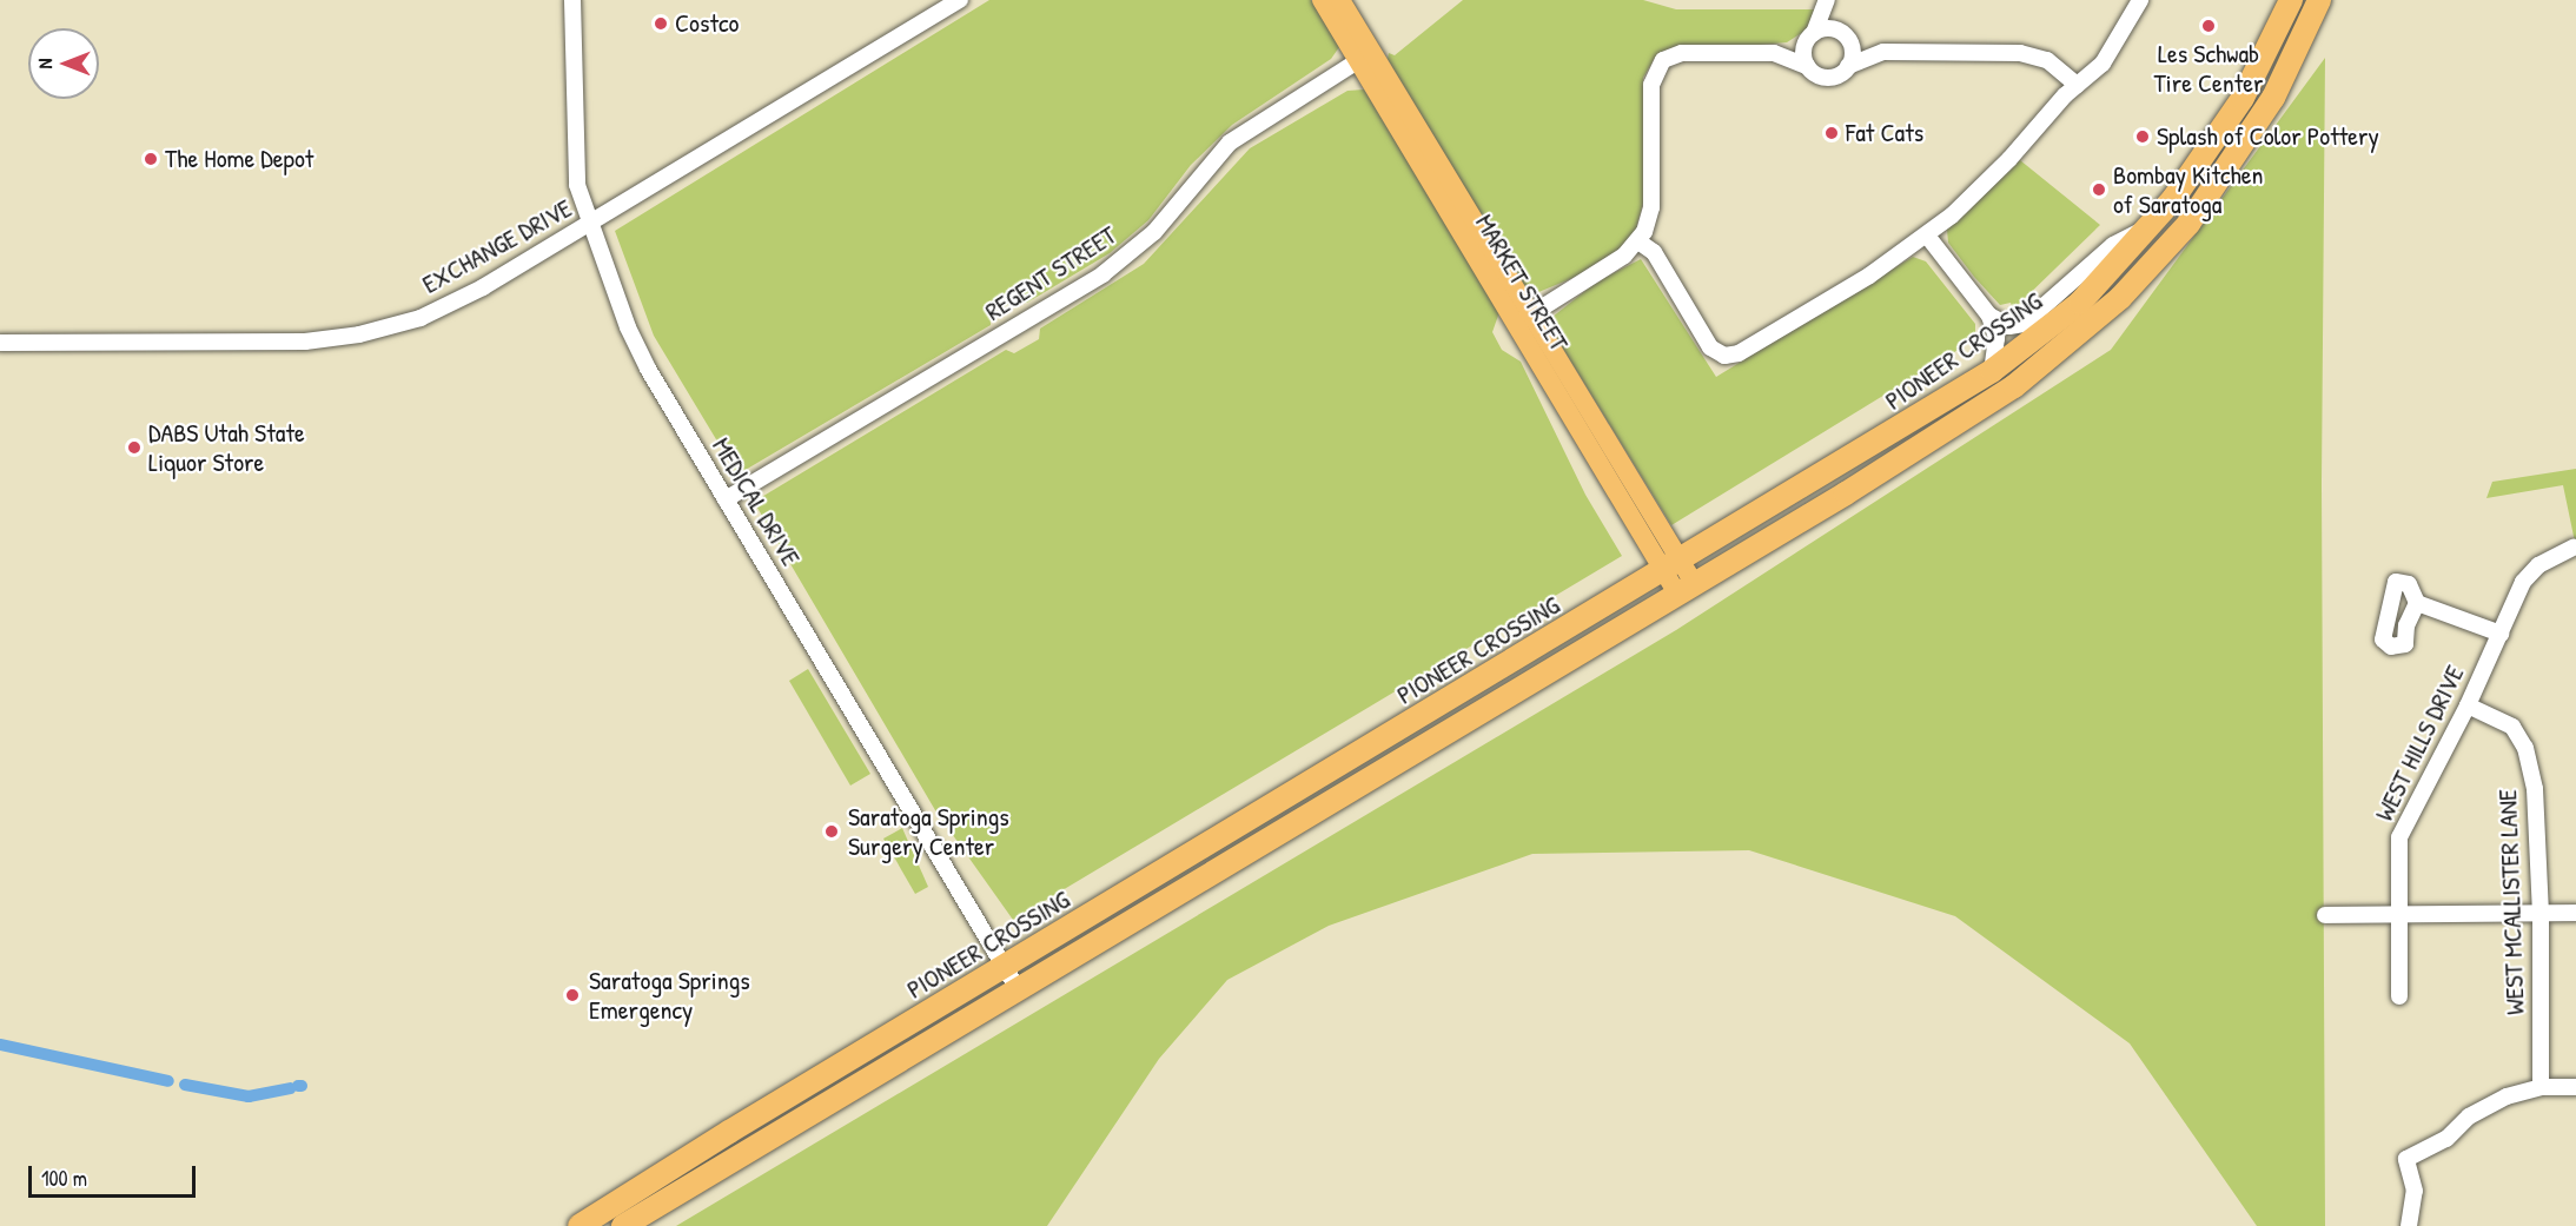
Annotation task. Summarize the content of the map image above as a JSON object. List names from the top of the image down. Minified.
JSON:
{"streets":{"highway":["PIONEER CROSSING"],"main road":["MARKET STREET"],"street":["EXCHANGE DRIVE","REGENT STREET","MEDICAL DRIVE","WEST HILLS DRIVE","WEST MCALLISTER LANE"]},"crossings":[["EXCHANGE DRIVE","MEDICAL DRIVE"],["REGENT STREET","MARKET STREET"],["REGENT STREET","MEDICAL DRIVE"],["MARKET STREET","PIONEER CROSSING"],["PIONEER CROSSING","MEDICAL DRIVE"],["WEST HILLS DRIVE","WEST MCALLISTER LANE"]],"places":["Costco","Les Schwab Tire Center","Fat Cats","Splash of Color Pottery","The Home Depot","Bombay Kitchen of Saratoga","DABS Utah State Liquor Store","Saratoga Springs Surgery Center","Saratoga Springs Emergency"],"scale_bar":"100 m","north":"left"}
